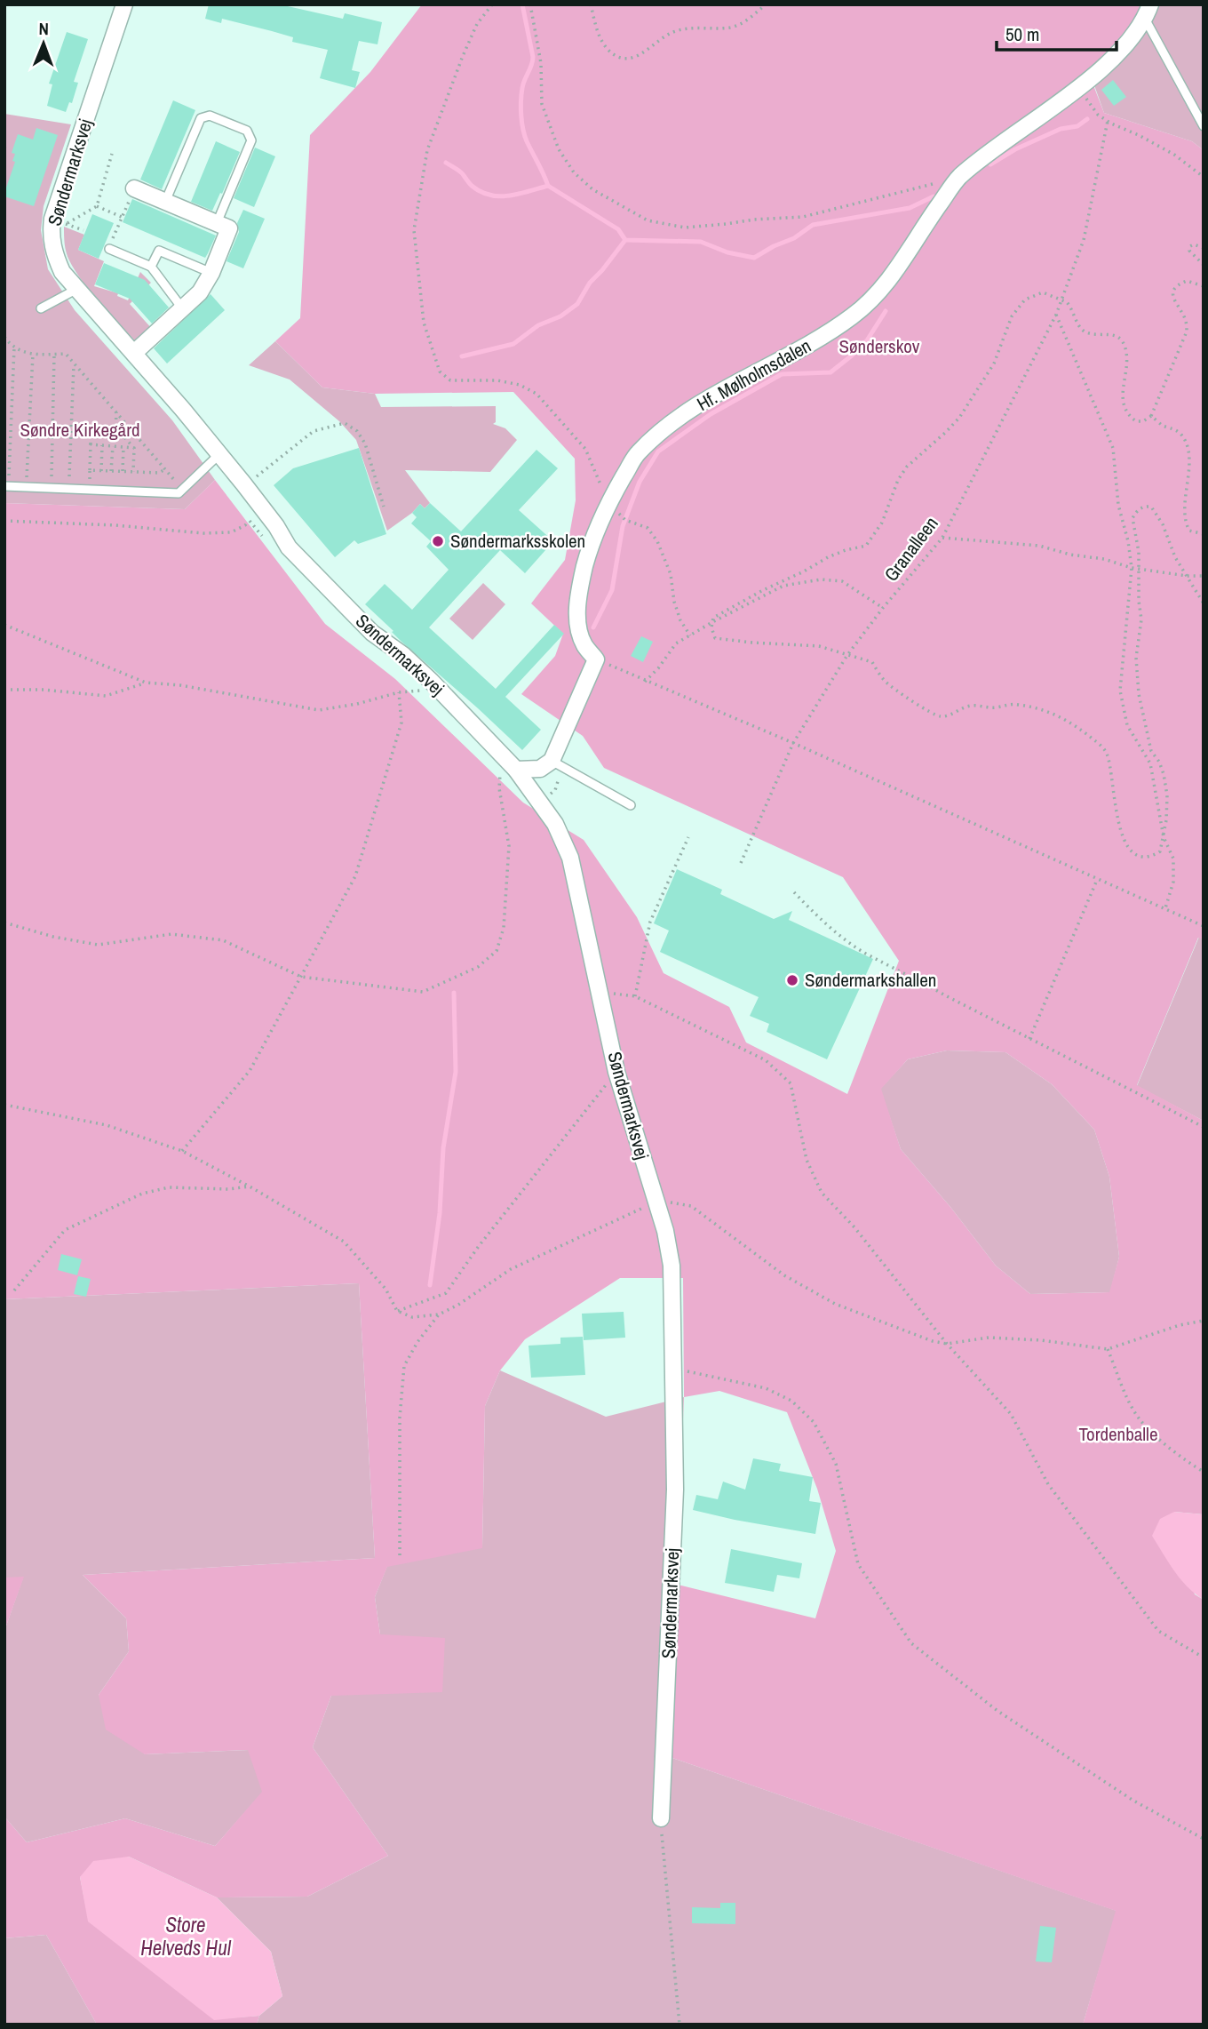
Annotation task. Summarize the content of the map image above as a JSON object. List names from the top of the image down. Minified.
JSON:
{"streets":{"street":["Søndermarksvej","Hf. Mølholmsdalen"],"path":["Granalleen"]},"water":["Store Helveds Hul"],"parks":["Sønderskov","Søndre Kirkegård","Tordenballe"],"places":["Søndermarksskolen","Søndermarkshallen"],"scale_bar":"50 m","north":"top"}
